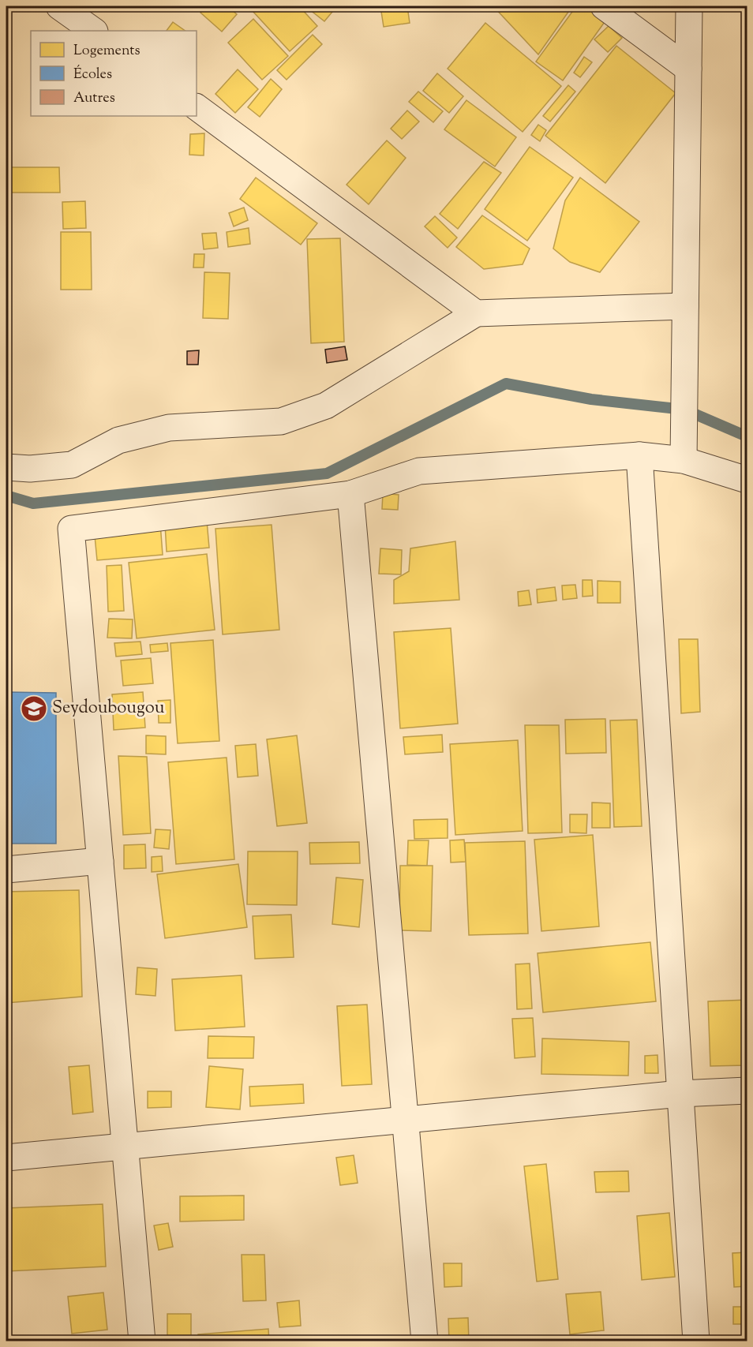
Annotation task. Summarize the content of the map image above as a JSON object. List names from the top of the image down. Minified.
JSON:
{"places":{"school or university":["Seydoubougou"]},"legend":["Logements","Écoles","Autres"]}
